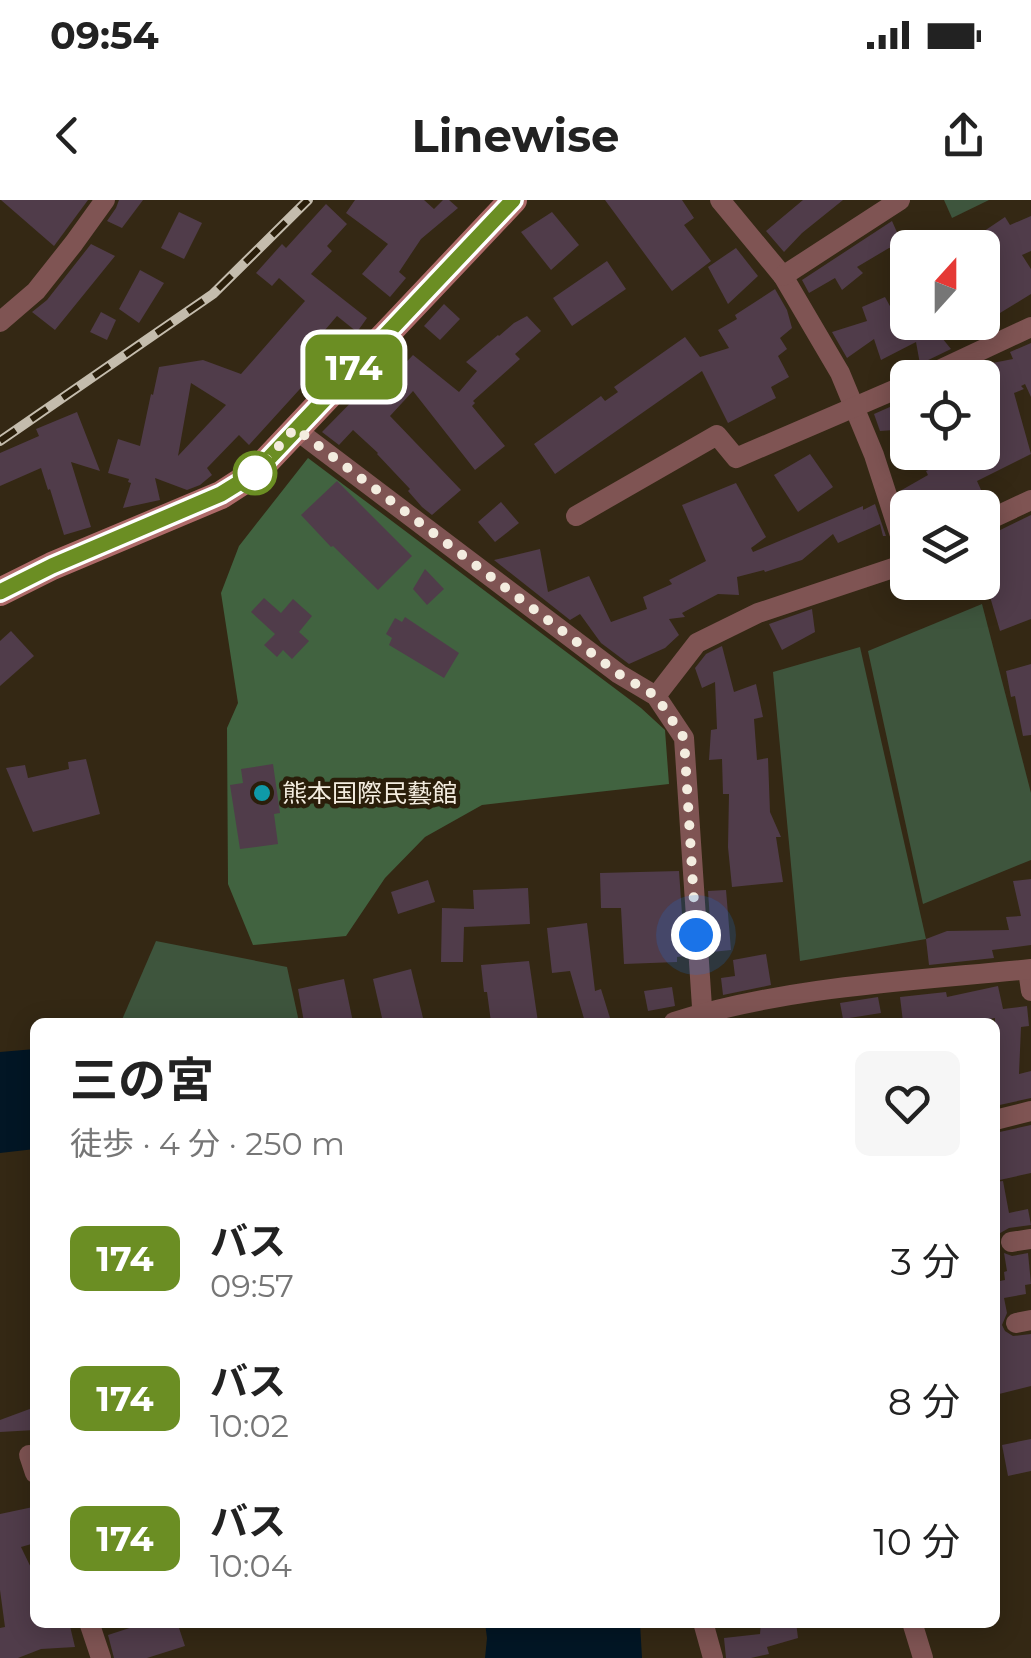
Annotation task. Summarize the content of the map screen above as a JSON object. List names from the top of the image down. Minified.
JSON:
{"places":["熊本国際民藝館"],"lines":["bus line 174"],"north":"top","page":{"status":"09:54","header":"Linewise","on_map":"174","heading":["三の宮","徒歩 · 4 分 · 250 m"],"list":[{"mark":"174","name":"バス","note":"09:57","value":"3 分"},{"mark":"174","name":"バス","note":"10:02","value":"8 分"},{"mark":"174","name":"バス","note":"10:04","value":"10 分"}]}}
